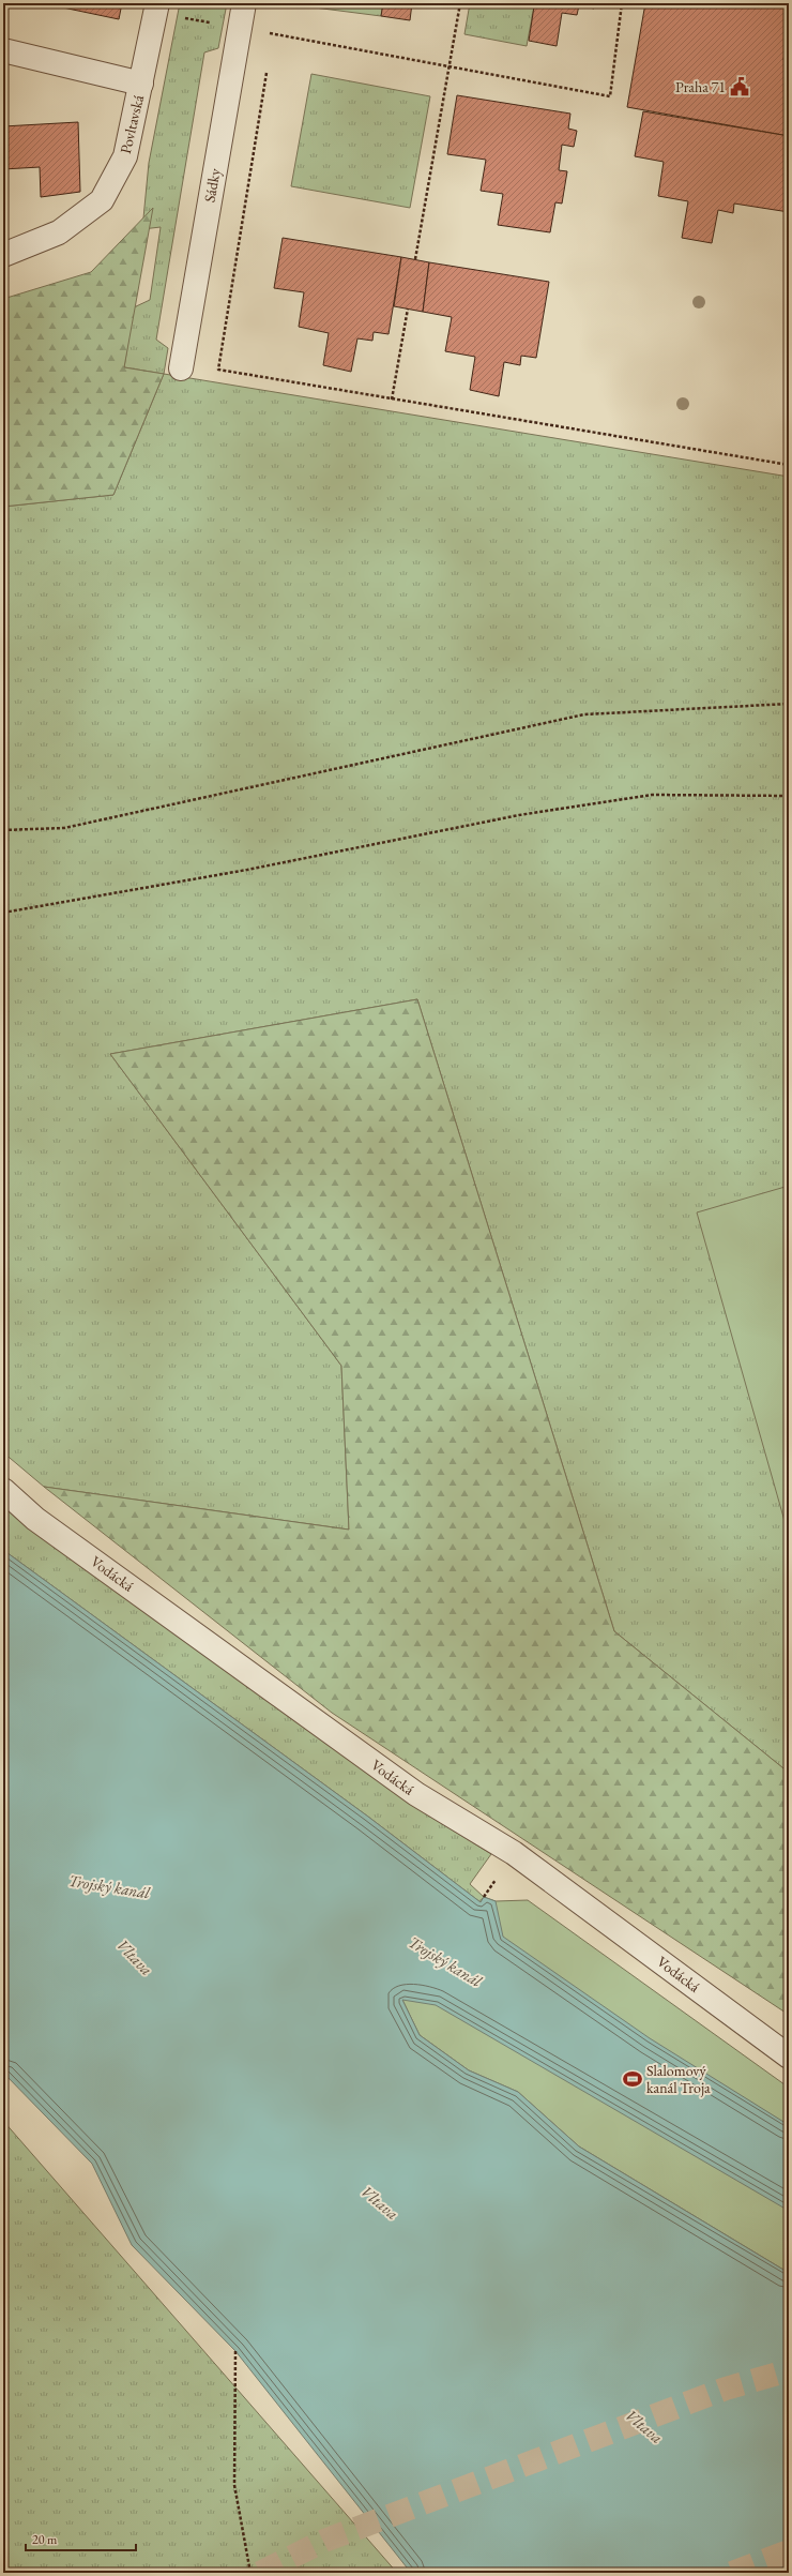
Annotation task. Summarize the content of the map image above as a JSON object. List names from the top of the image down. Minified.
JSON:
{"streets":{"street":["Povltavská","Sádky","Vodácká"]},"water":["Trojský kanál","Vltava"],"places":{"public building":["Praha 71"],"sports":["Slalomový kanál Troja"]},"scale_bar":"20 m"}
